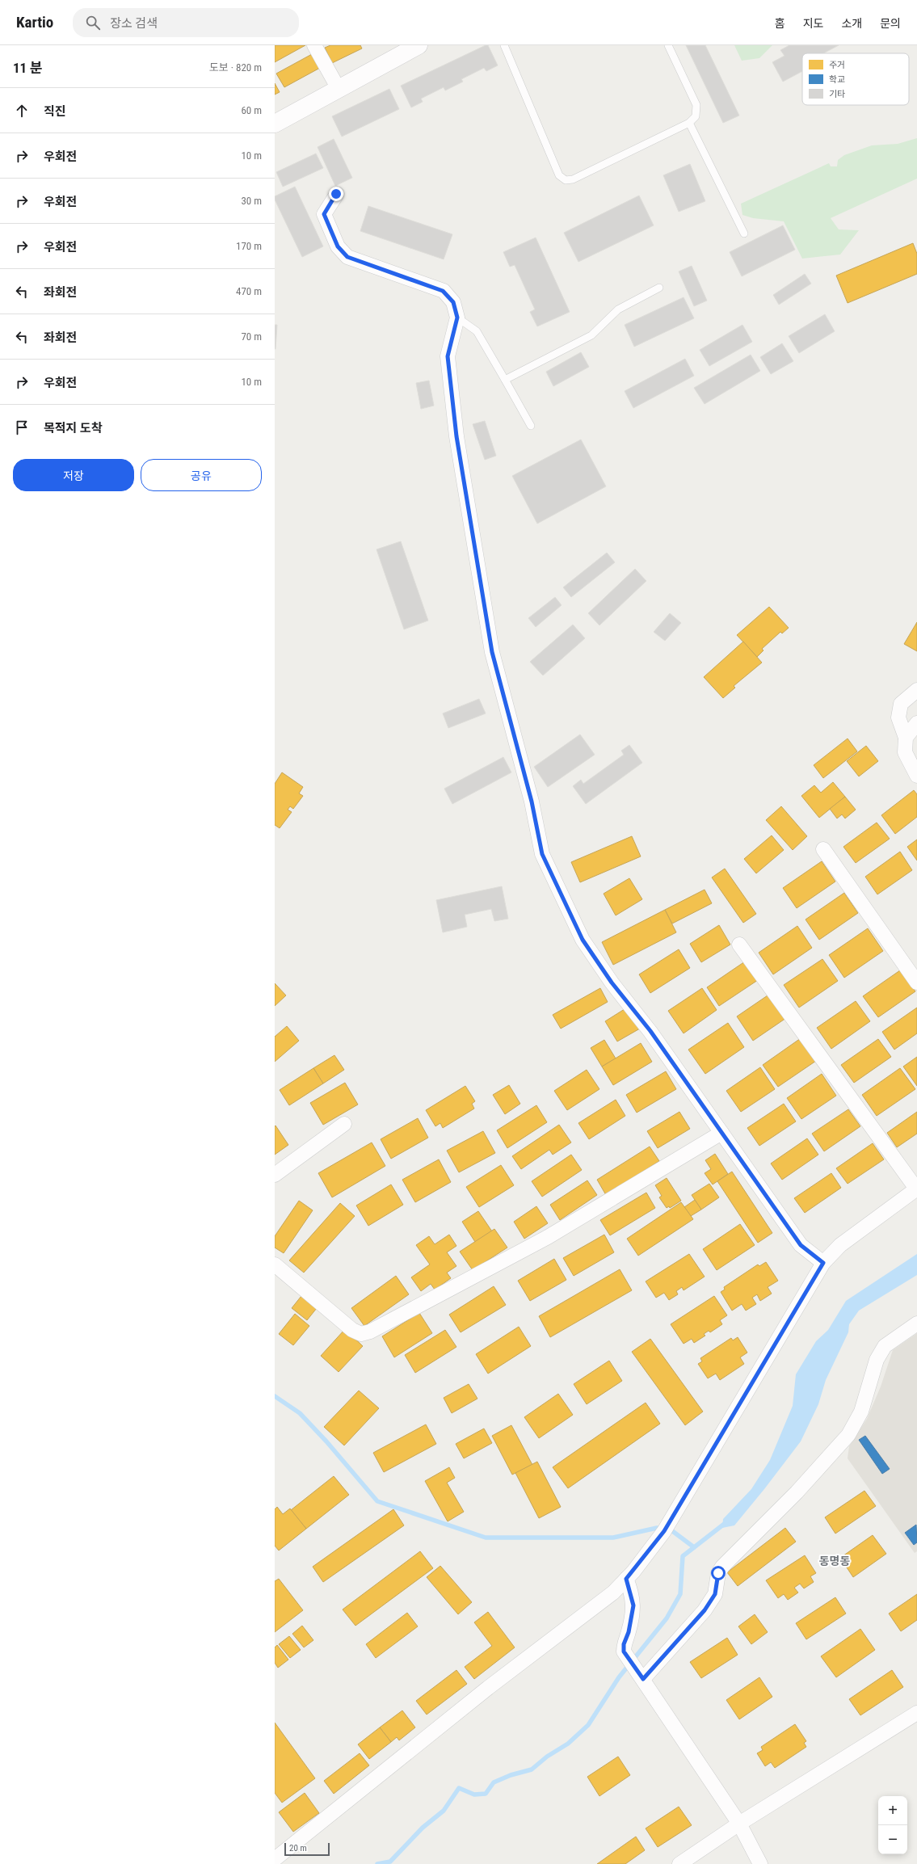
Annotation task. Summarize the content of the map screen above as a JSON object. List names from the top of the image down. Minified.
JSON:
{"districts":["동명동"],"legend":["주거","학교","기타"],"scale_bar":"20 m","page":{"header":"Kartio","search":"장소 검색","nav":["홈","지도","소개","문의"],"heading":["11 분","도보 · 820 m"],"list":[["직진","60 m"],["우회전","10 m"],["우회전","30 m"],["우회전","170 m"],["좌회전","470 m"],["좌회전","70 m"],["우회전","10 m"],"목적지 도착"],"buttons":["저장","공유"],"map_buttons":["+","−"],"scale":"20 m"}}
